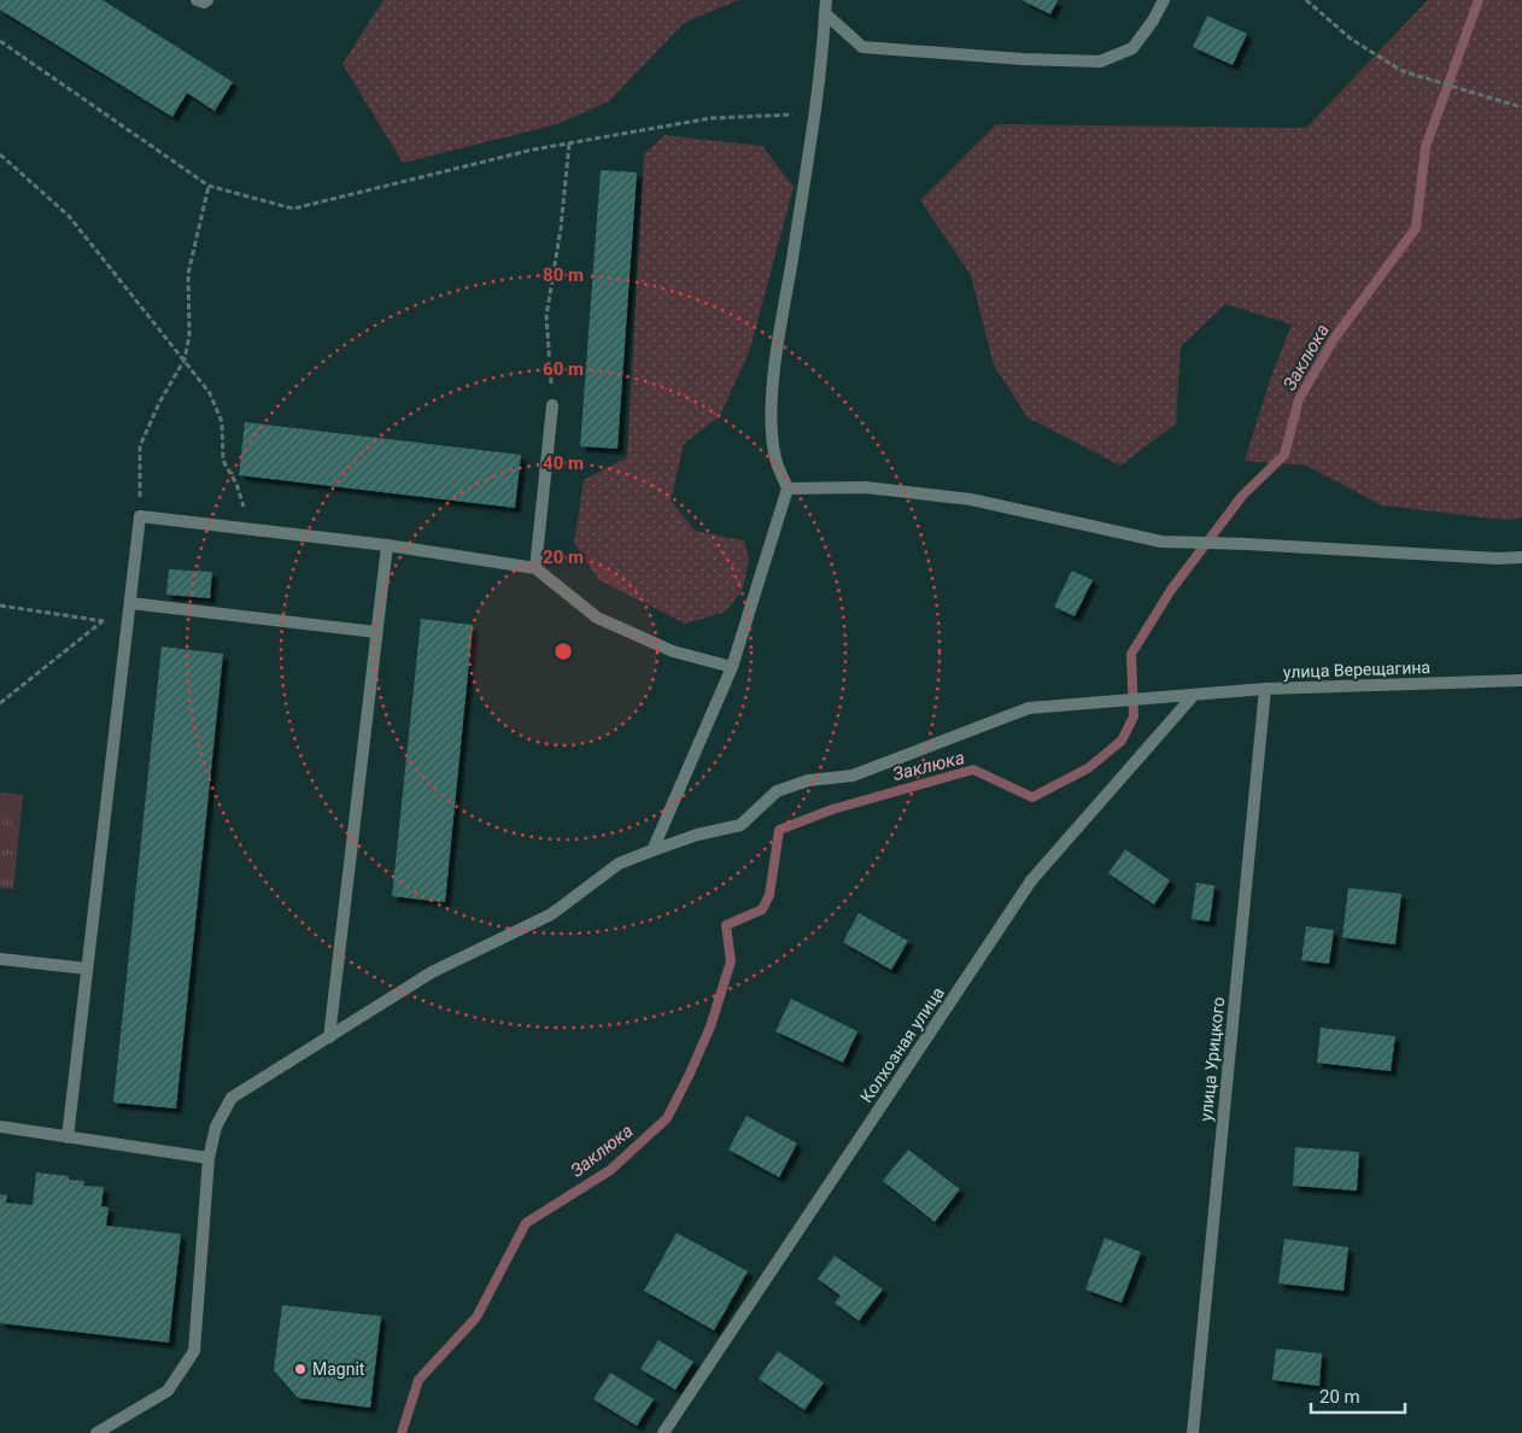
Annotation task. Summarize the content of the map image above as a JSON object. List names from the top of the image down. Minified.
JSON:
{"streets":{"street":["улица Верещагина","Колхозная улица","улица Урицкого"]},"crossings":[["улица Верещагина","Колхозная улица"],["улица Верещагина","улица Урицкого"]],"water":["Заклюка"],"places":["Magnit"],"scale_bar":"20 m","rings":["80 m","60 m","40 m","20 m"]}
